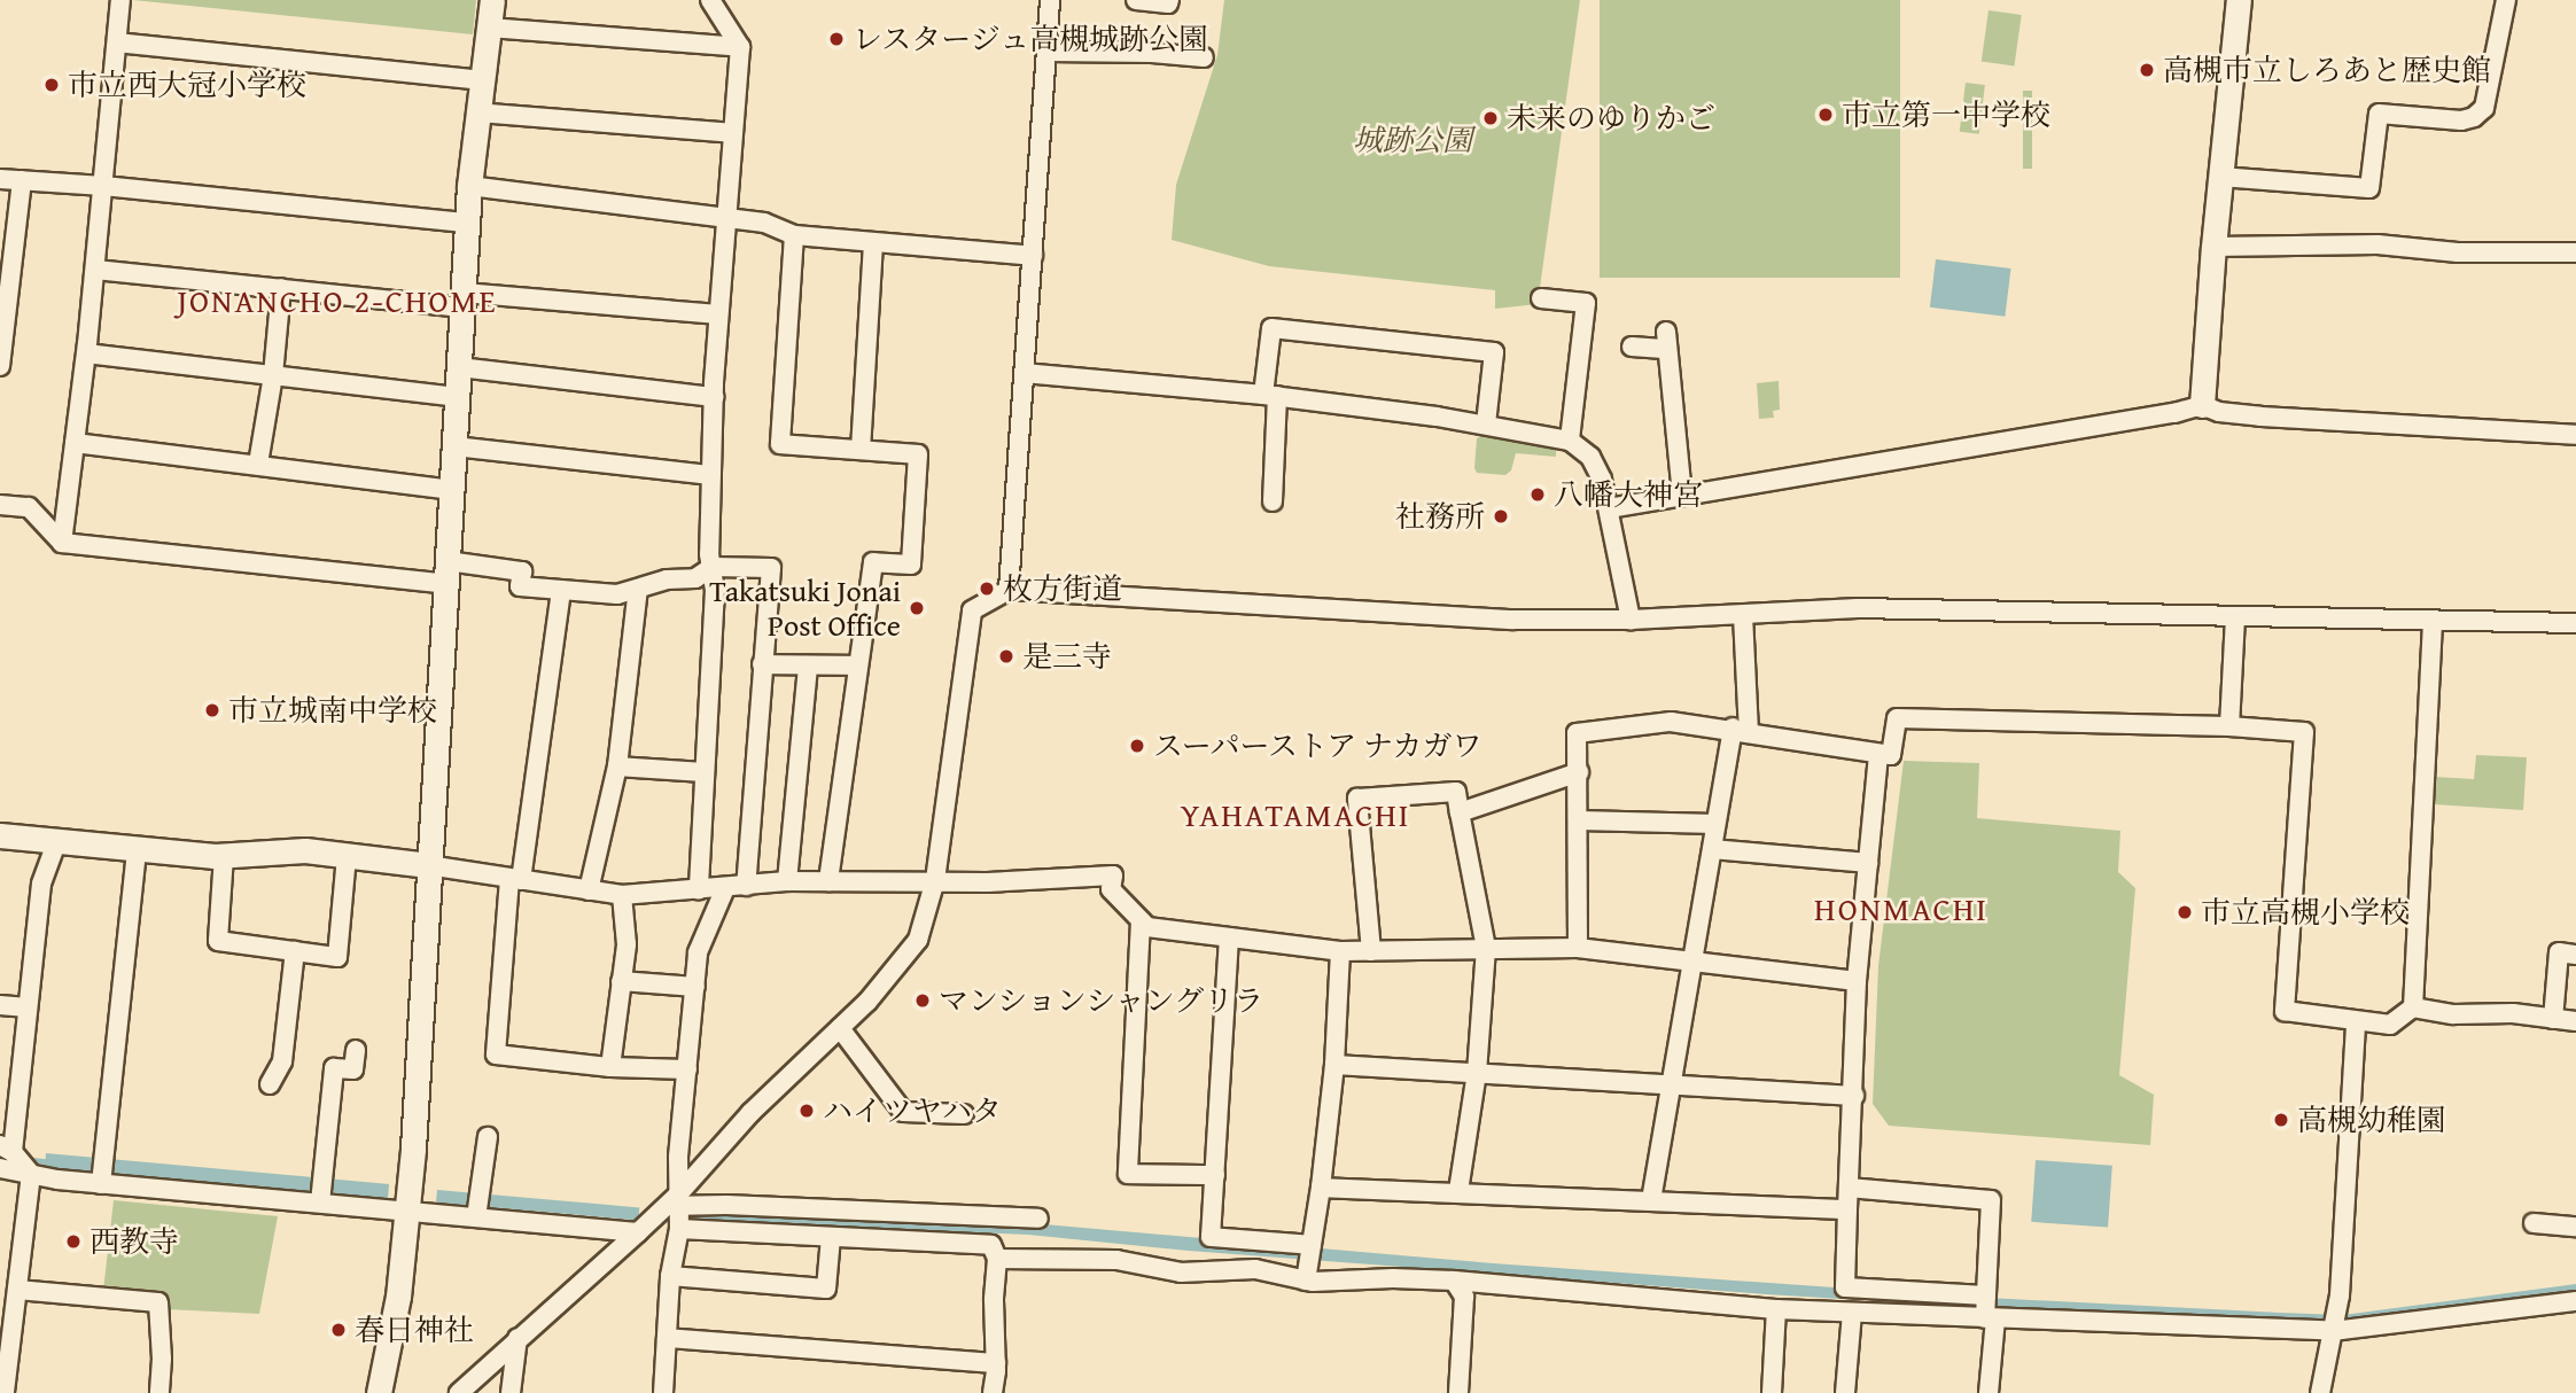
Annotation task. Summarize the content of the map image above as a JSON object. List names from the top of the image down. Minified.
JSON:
{"districts":["JONANCHO 2-CHOME","YAHATAMACHI","HONMACHI"],"parks":["城跡公園"],"places":["レスタージュ高槻城跡公園","高槻市立しろあと歴史館","市立西大冠小学校","市立第一中学校","未来のゆりかご","八幡大神宮","社務所","枚方街道","Takatsuki Jonai Post Office","是三寺","市立城南中学校","スーパーストア ナカガワ","市立高槻小学校","マンションシャングリラ","ハイツヤハタ","高槻幼稚園","西教寺","春日神社"]}
